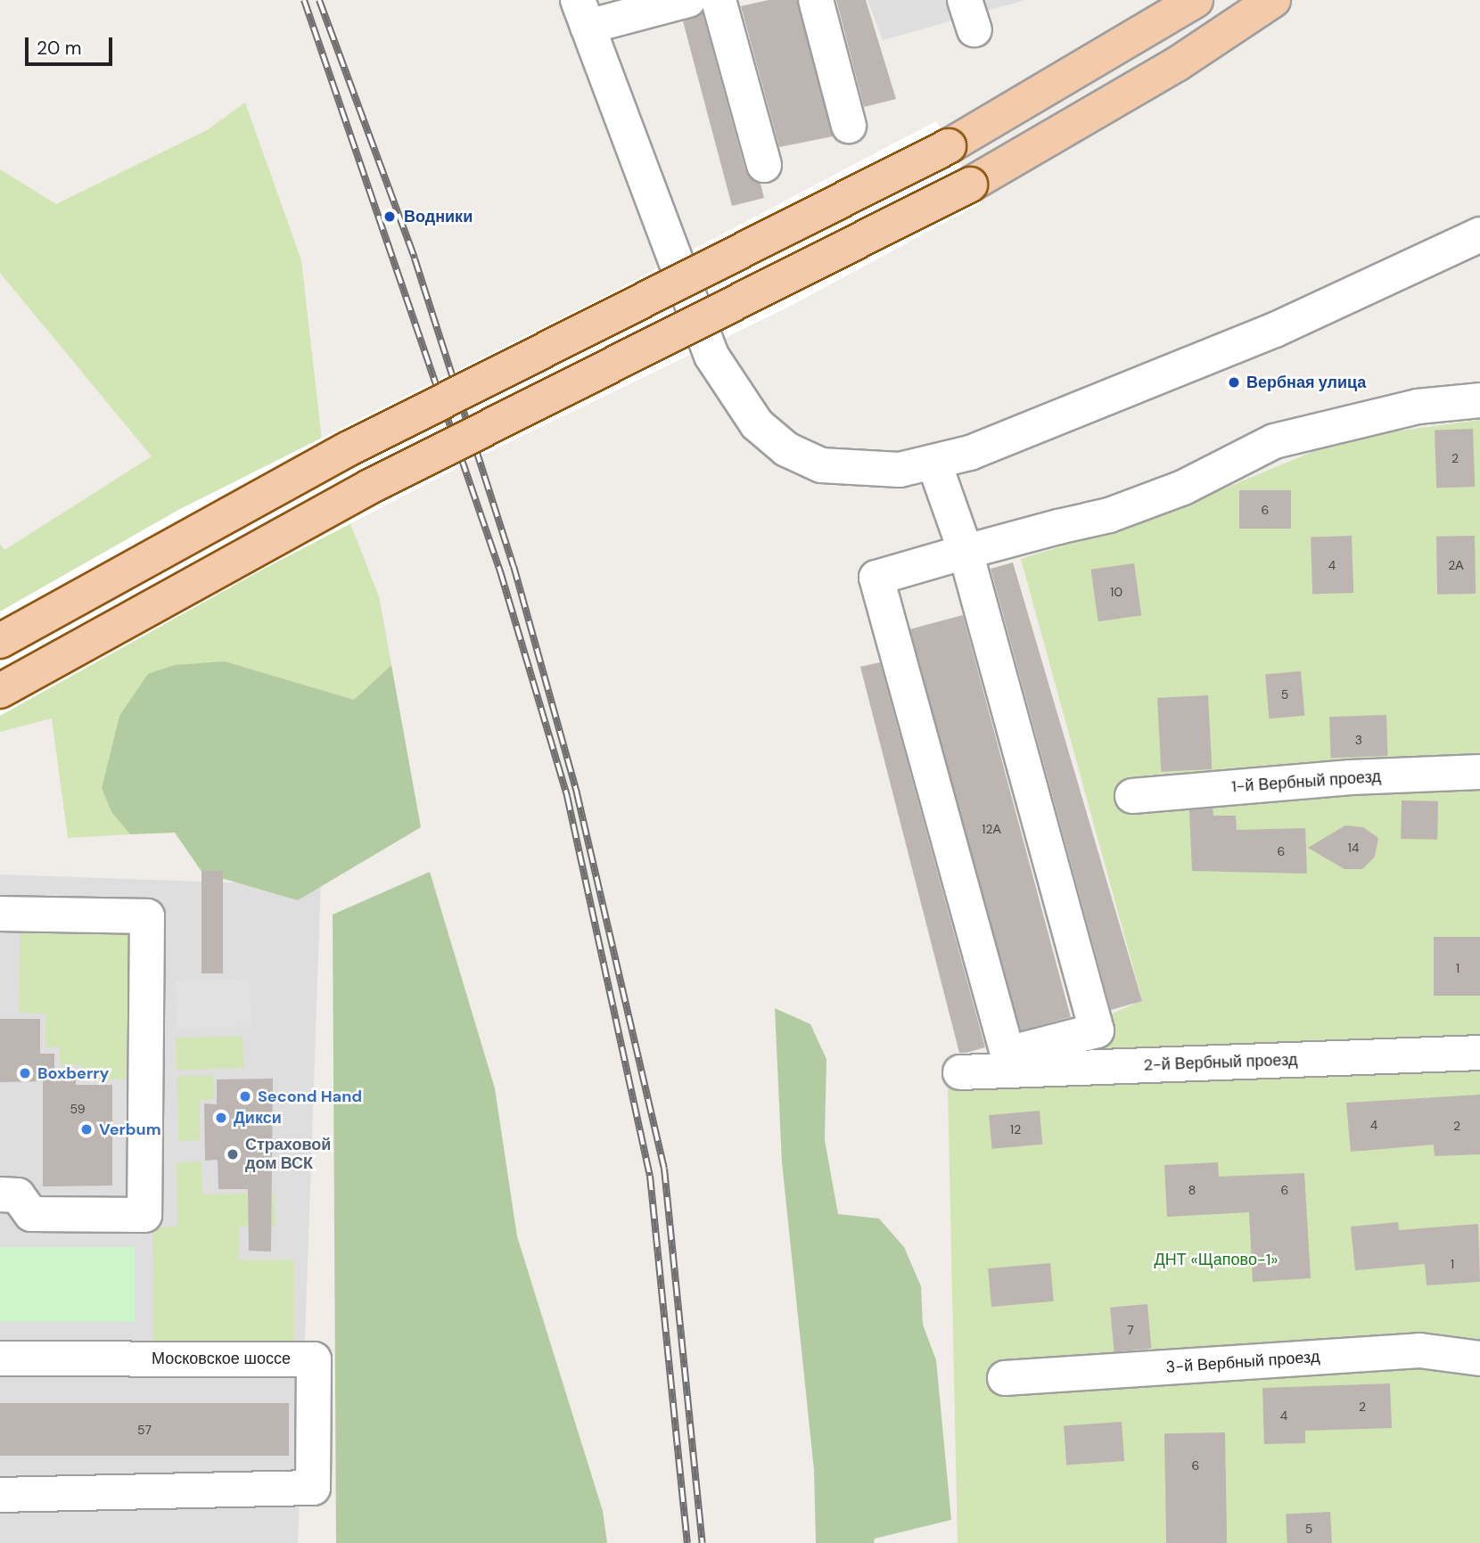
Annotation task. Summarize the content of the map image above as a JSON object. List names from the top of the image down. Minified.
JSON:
{"streets":{"street":["1-й Вербный проезд","2-й Вербный проезд","Московское шоссе","3-й Вербный проезд"]},"parks":["ДНТ «Щапово-1»"],"places":["Водники","Вербная улица","Boxberry","Second Hand","Дикси","Verbum","Страховой дом ВСК"],"house_numbers":["2","6","4","2А","10","5","3","12А","14","6","1","59","4","2","12","8","6","1","7","2","4","57","6","5"],"scale_bar":"20 m"}
